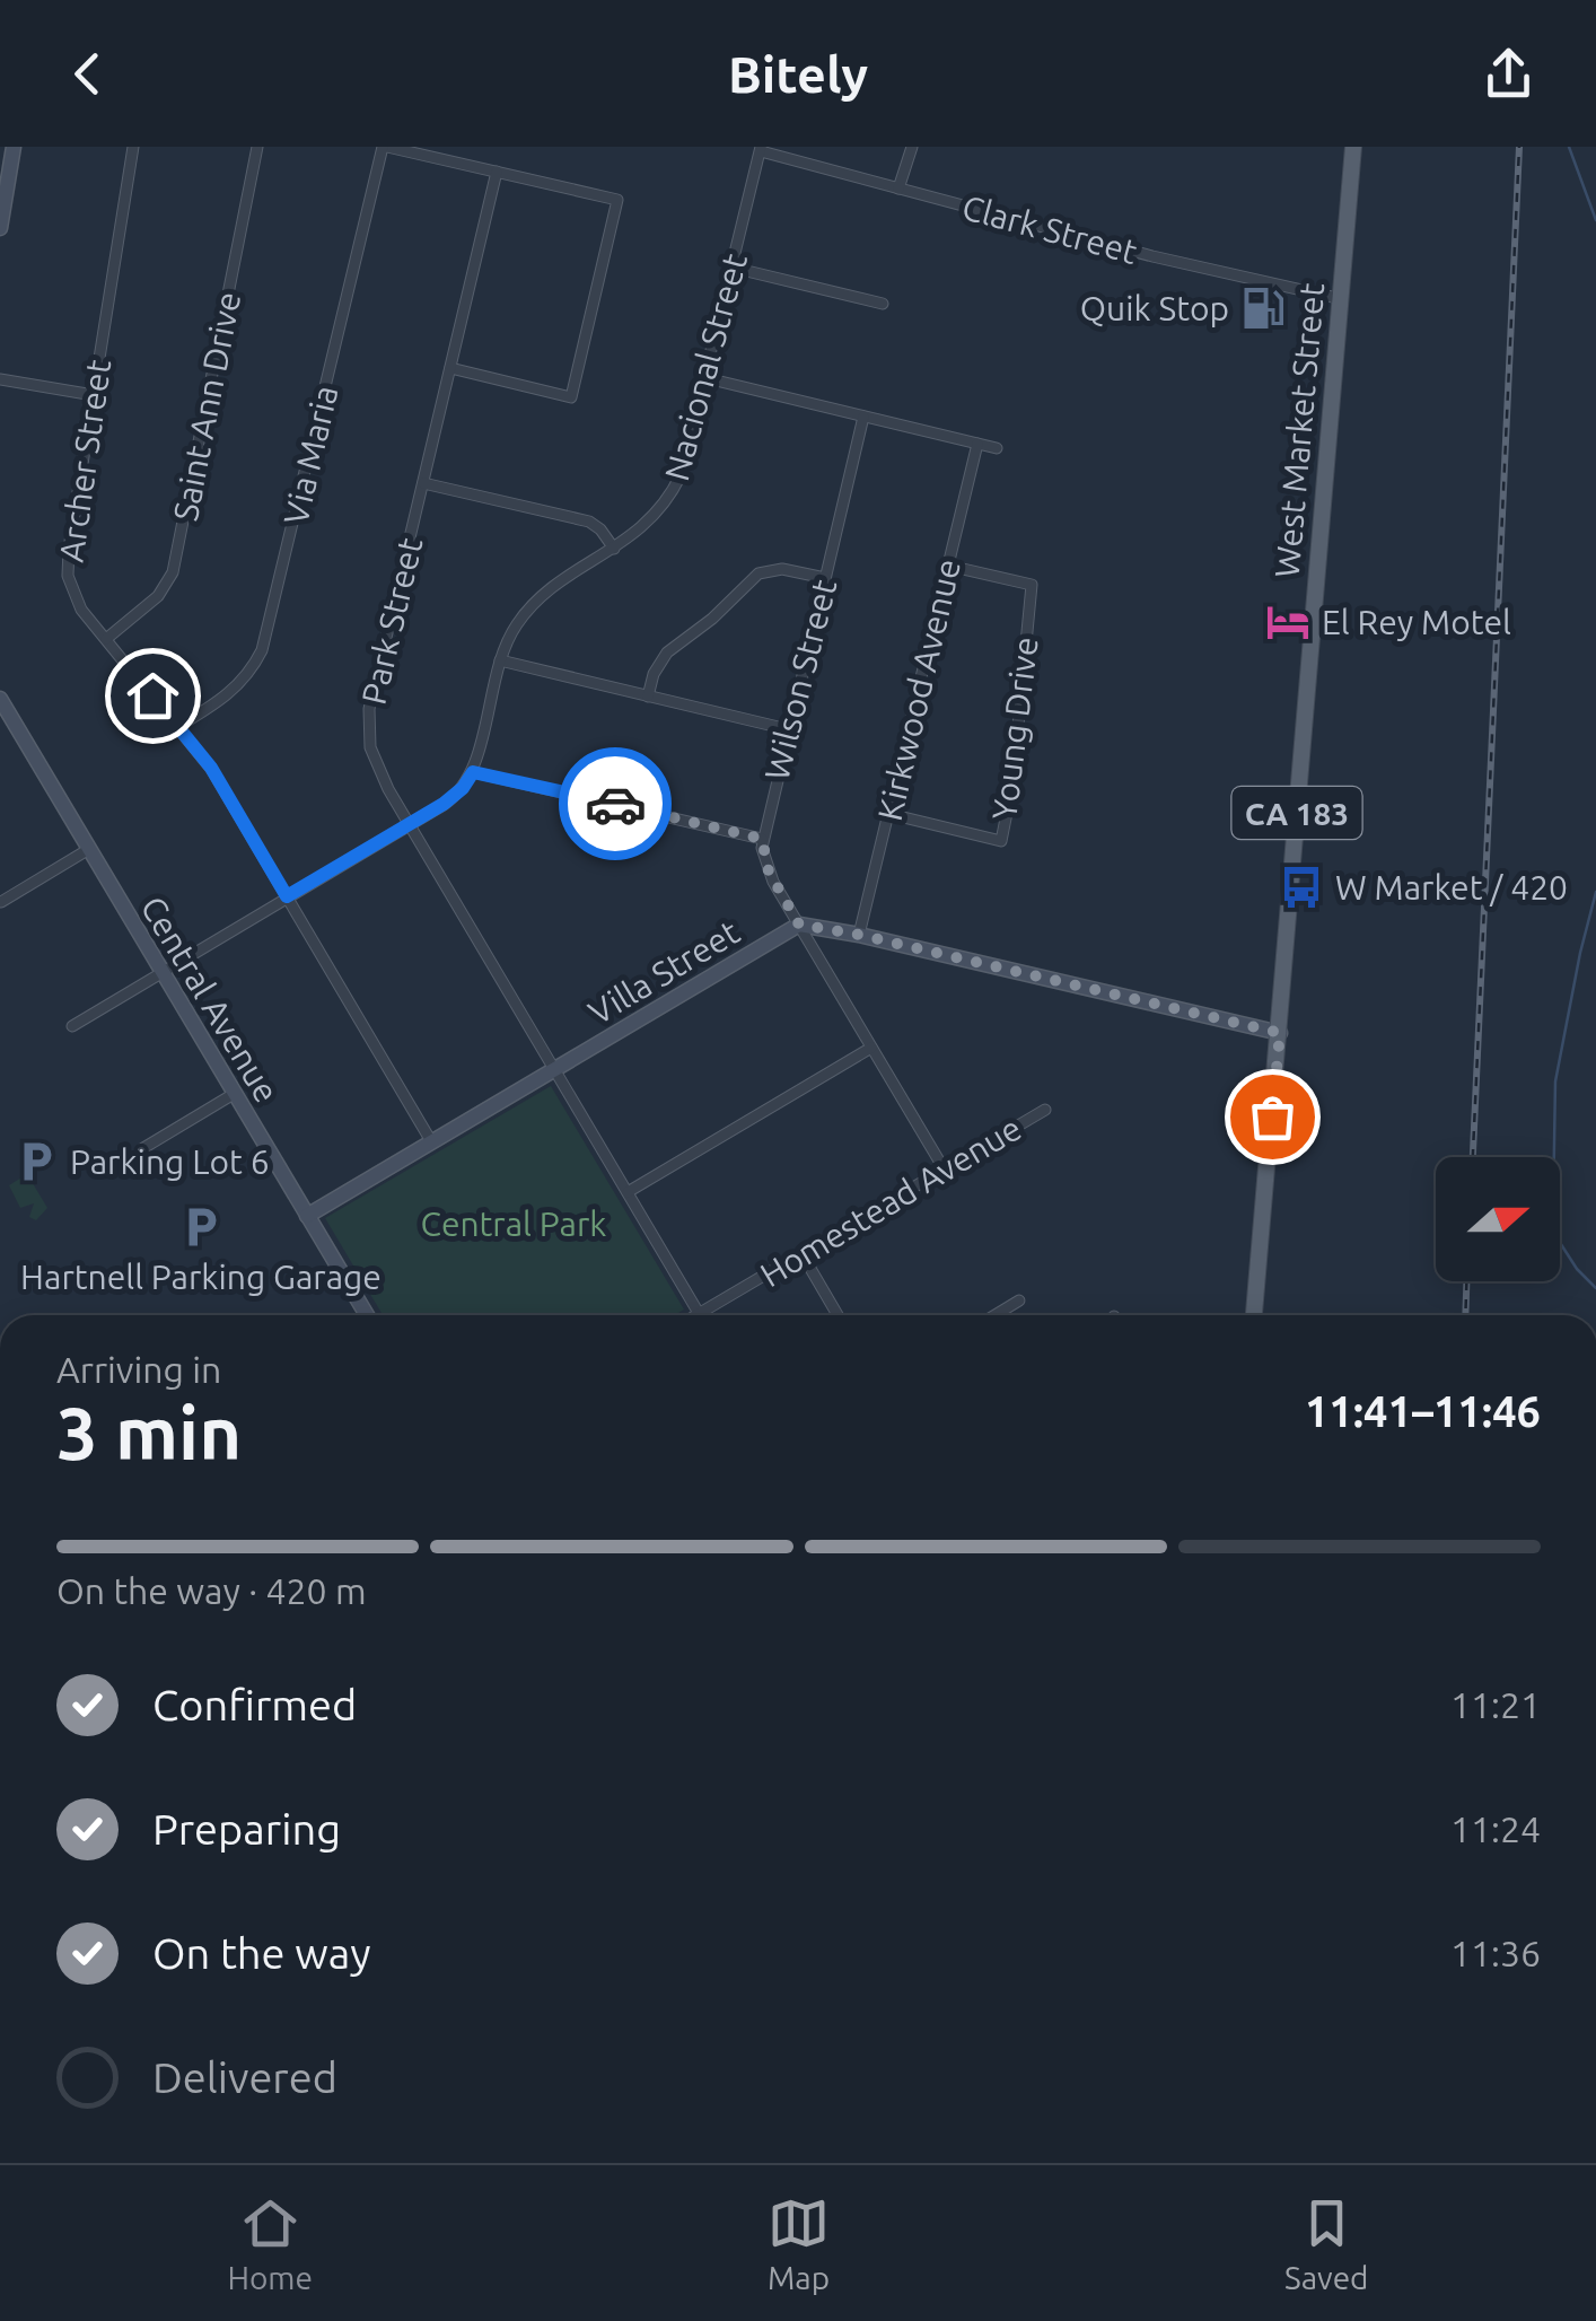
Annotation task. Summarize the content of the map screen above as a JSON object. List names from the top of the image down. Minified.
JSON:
{"streets":{"main road":["West Market Street","CA 183"],"street":["Clark Street","Nacional Street","Saint Ann Drive","Via Maria","Archer Street","Park Street","Wilson Street","Kirkwood Avenue","Young Drive","Villa Street","Central Avenue","Homestead Avenue"]},"crossings":[["Clark Street","Nacional Street"],["Clark Street","West Market Street"],["Saint Ann Drive","Archer Street"],["Via Maria","Archer Street"],["Archer Street","Villa Street"],["Park Street","Villa Street"],["Park Street","Homestead Avenue"],["Kirkwood Avenue","Young Drive"],["Villa Street","Central Avenue"]],"parks":["Central Park"],"places":{"fuel station":["Quik Stop"],"hotel":["El Rey Motel"],"bus stop":["W Market / 420"],"parking":["Parking Lot 6","Hartnell Parking Garage"]},"north":"right","page":{"header":"Bitely","heading":["3 min","Arriving in","11:41–11:46"],"bar":"On the way · 420 m","list":[["Confirmed","11:21"],["Preparing","11:24"],["On the way","11:36"],"Delivered"],"tabs":["Home","Map","Saved"]}}
